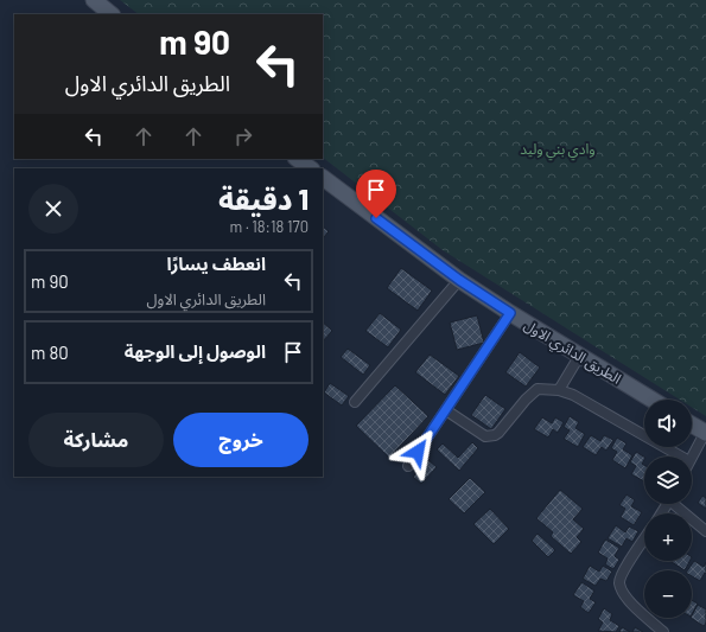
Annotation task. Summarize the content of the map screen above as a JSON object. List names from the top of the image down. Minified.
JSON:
{"streets":{"main road":["الطريق الدائري الاول"]},"parks":["وادي بني وليد"],"page":{"turn":["90 m","الطريق الدائري الاول"],"heading":["1 دقيقة","170 m · 18:18"],"list":[{"name":"انعطف يسارًا","note":"الطريق الدائري الاول","value":"90 m"},{"name":"الوصول إلى الوجهة","value":"80 m"}],"map_buttons":["+","−"],"buttons":["خروج","مشاركة"]}}
